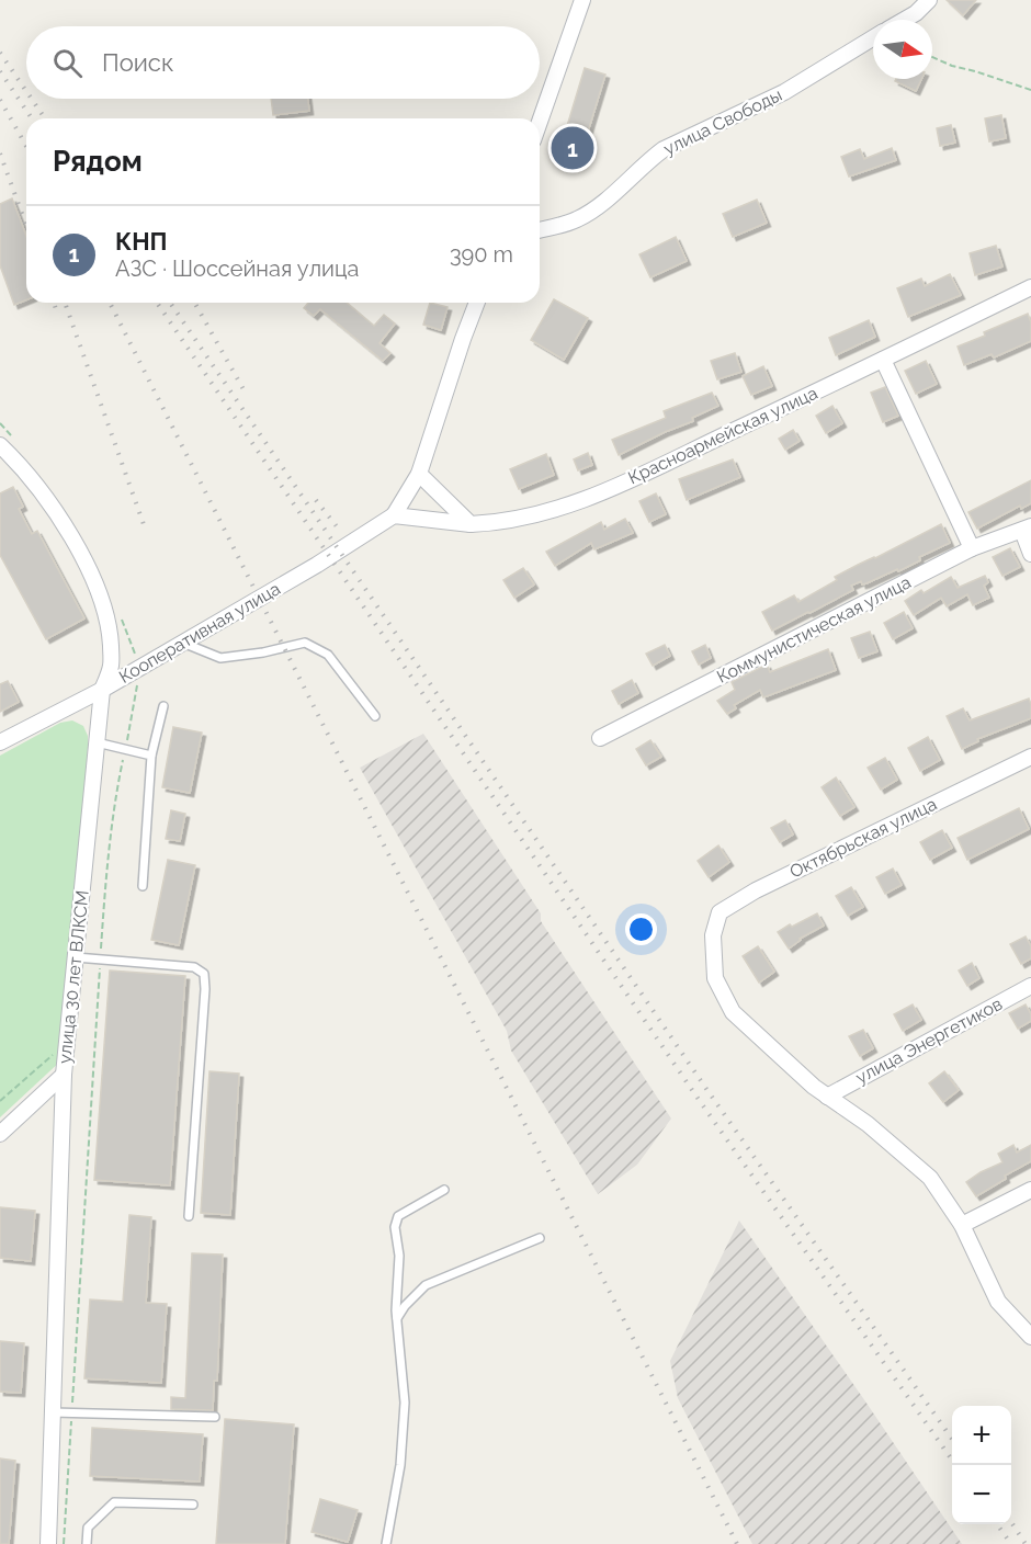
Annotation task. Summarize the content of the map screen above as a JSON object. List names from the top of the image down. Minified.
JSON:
{"streets":{"street":["улица Свободы","Красноармейская улица","Коммунистическая улица","Кооперативная улица","Октябрьская улица","улица 30 лет ВЛКСМ","улица Энергетиков"]},"crossings":[["Кооперативная улица","улица 30 лет ВЛКСМ"],["Октябрьская улица","улица Энергетиков"]],"north":"right","page":{"search":"Поиск","heading":"Рядом","pins":"1","list":[{"mark":"1","name":"КНП","note":"АЗС · Шоссейная улица","value":"390 m"}],"map_buttons":["+","−"]}}
